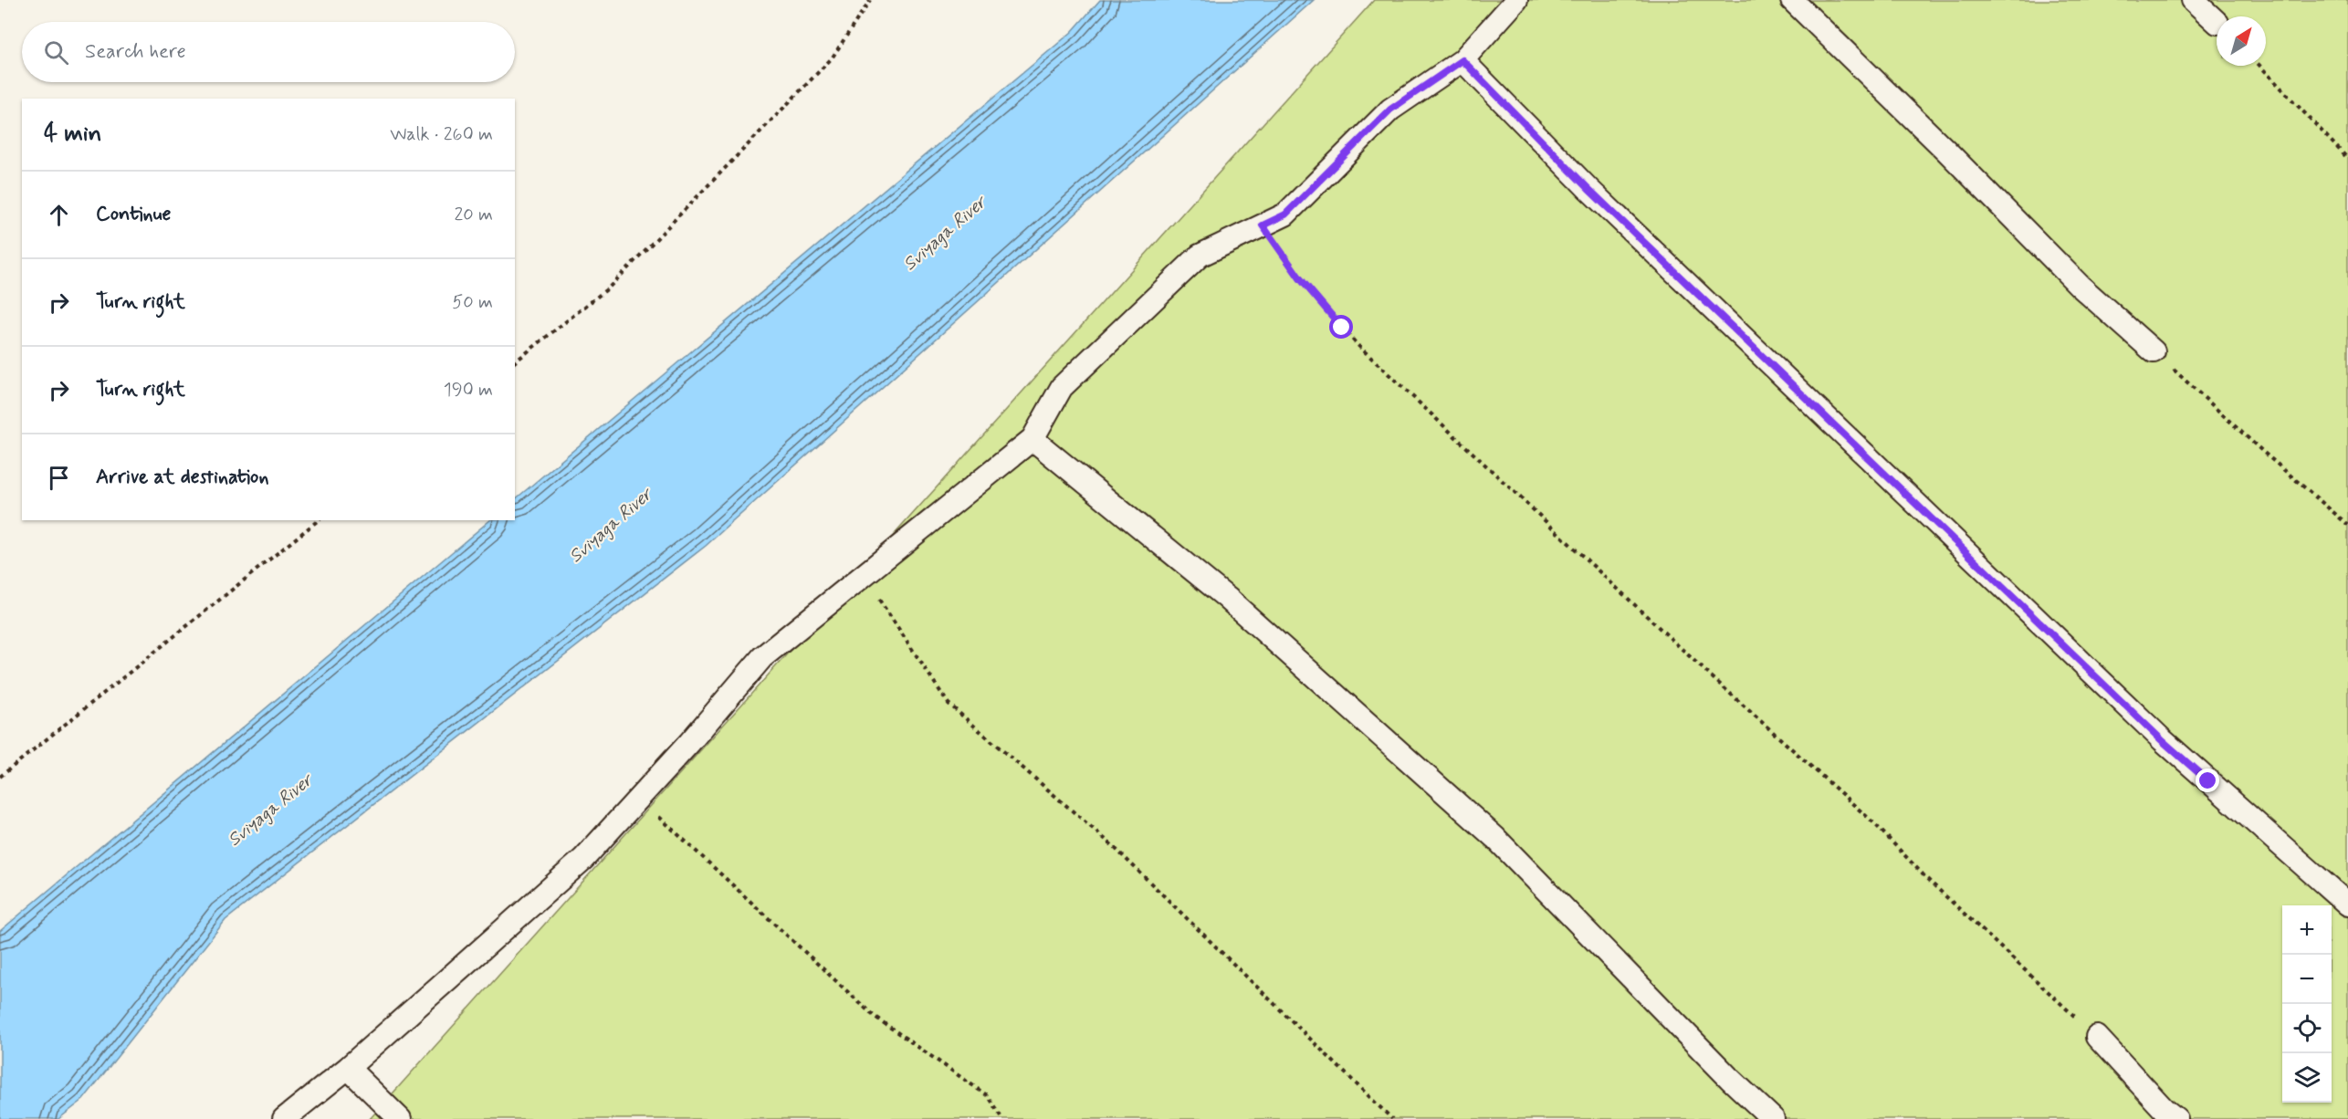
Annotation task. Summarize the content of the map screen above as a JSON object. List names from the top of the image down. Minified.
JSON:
{"water":["Sviyaga River"],"north":"top right","page":{"search":"Search here","heading":["4 min","Walk · 260 m"],"list":[["Continue","20 m"],["Turn right","50 m"],["Turn right","190 m"],"Arrive at destination"],"map_buttons":["+","−"]}}
